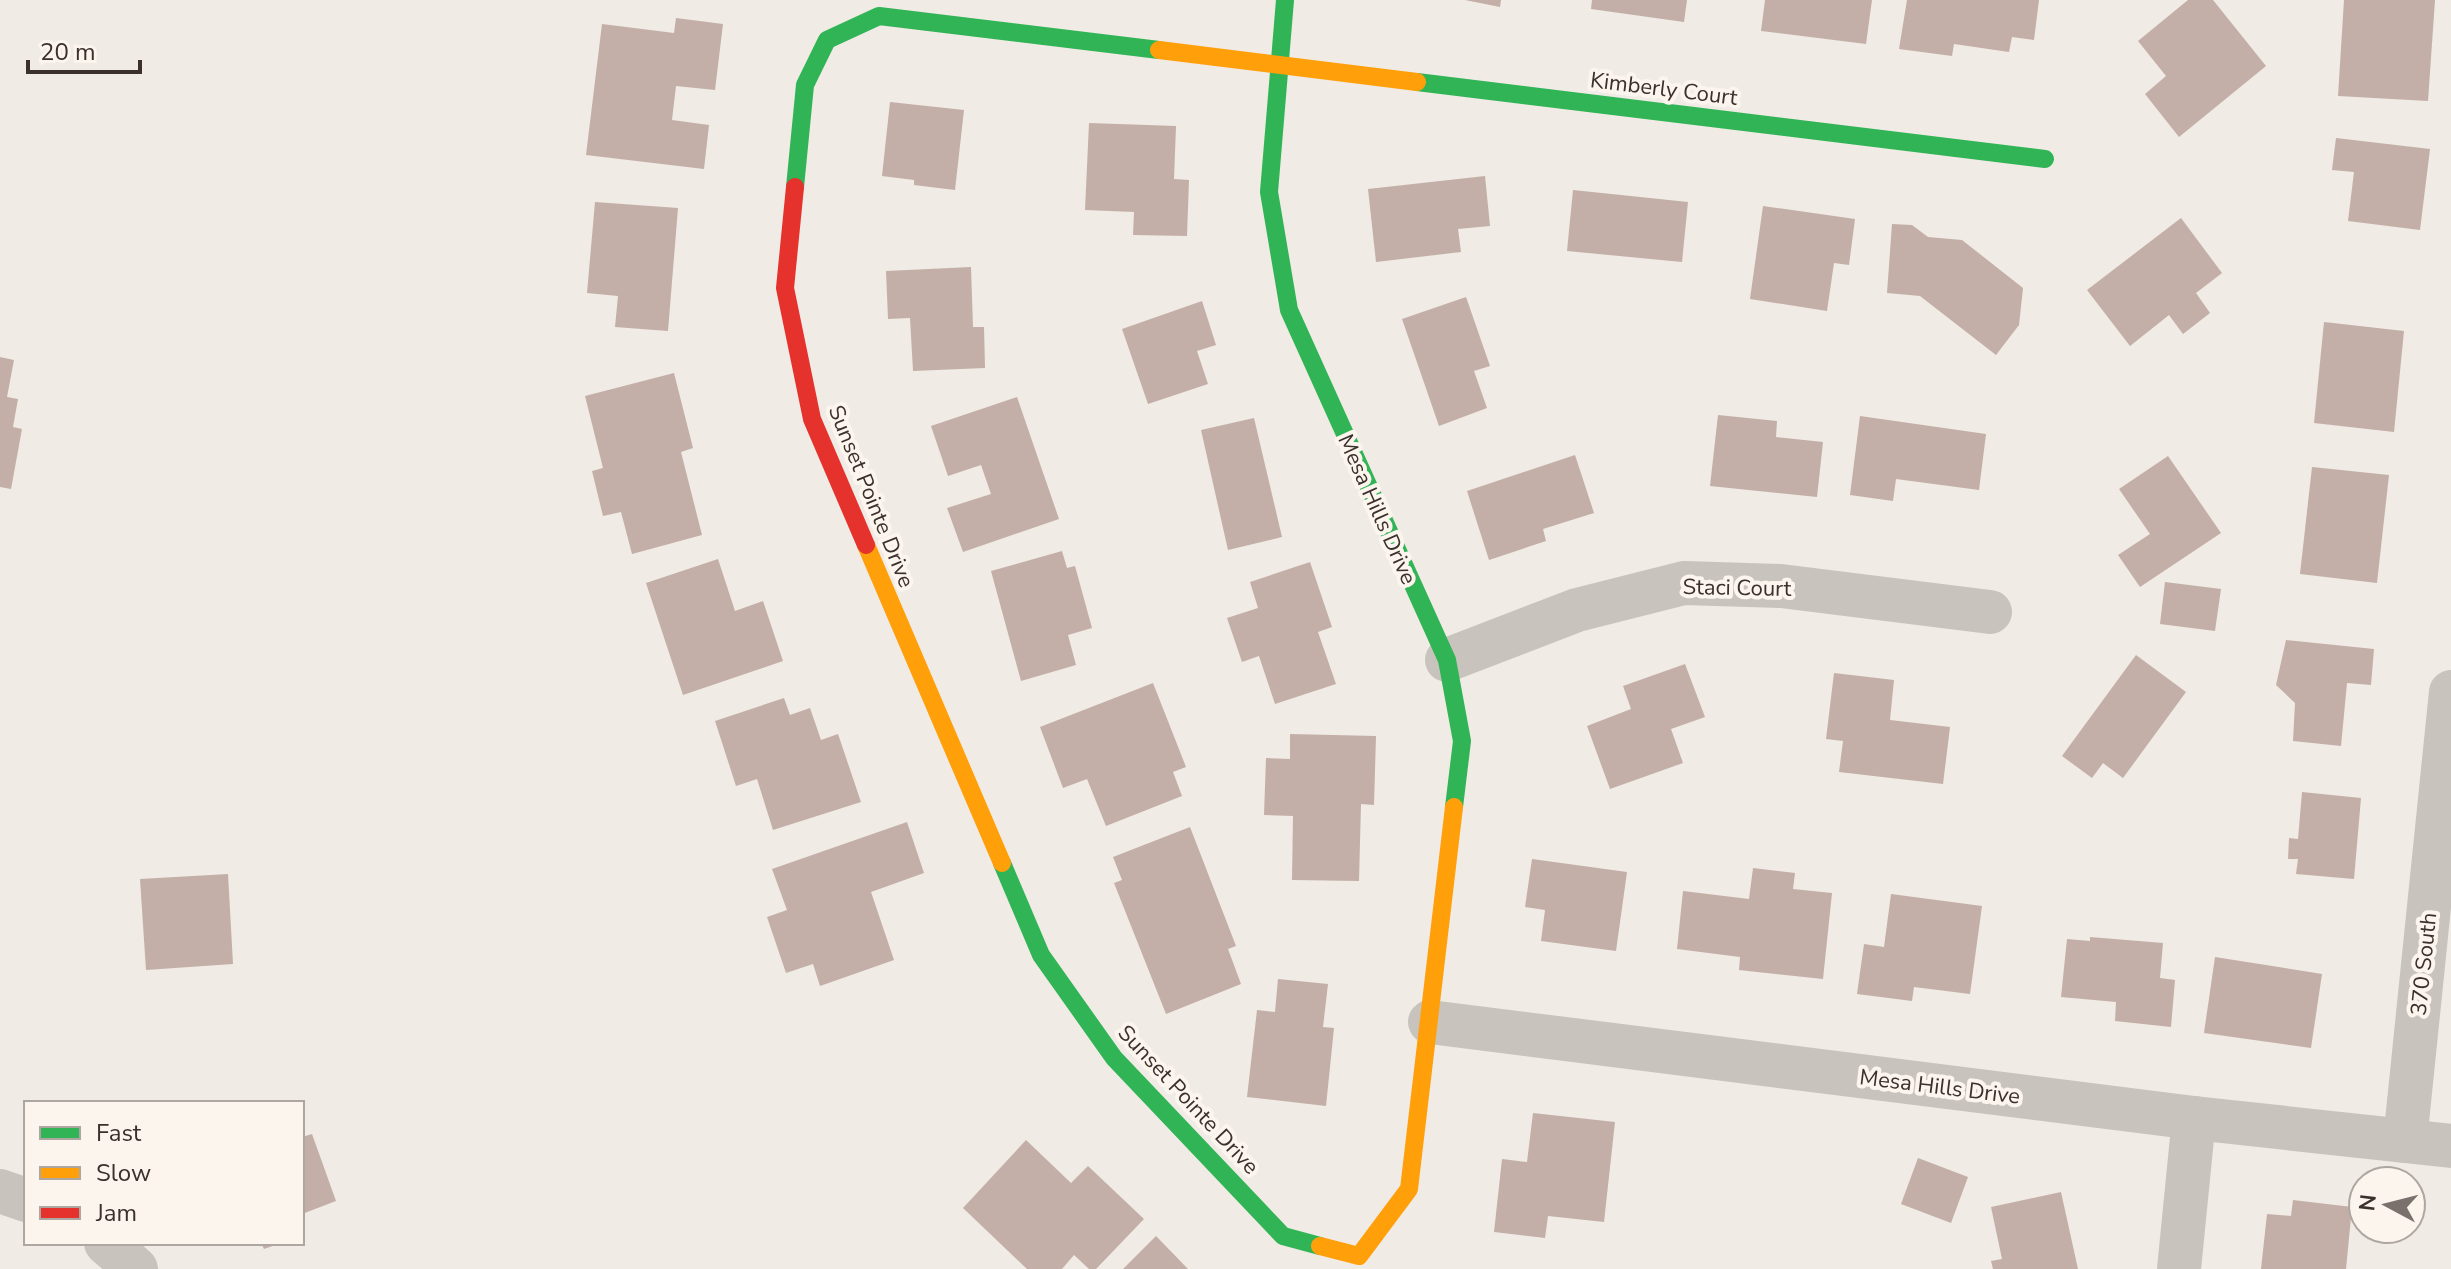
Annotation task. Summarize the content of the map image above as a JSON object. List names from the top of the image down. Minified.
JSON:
{"streets":{"street":["Kimberly Court","Sunset Pointe Drive","Mesa Hills Drive","Staci Court","370 South"]},"crossings":[["Kimberly Court","Sunset Pointe Drive"],["Kimberly Court","Mesa Hills Drive"],["Sunset Pointe Drive","Mesa Hills Drive"],["Mesa Hills Drive","Staci Court"],["Mesa Hills Drive","370 South"]],"legend":["Fast","Slow","Jam"],"scale_bar":"20 m","north":"left"}
